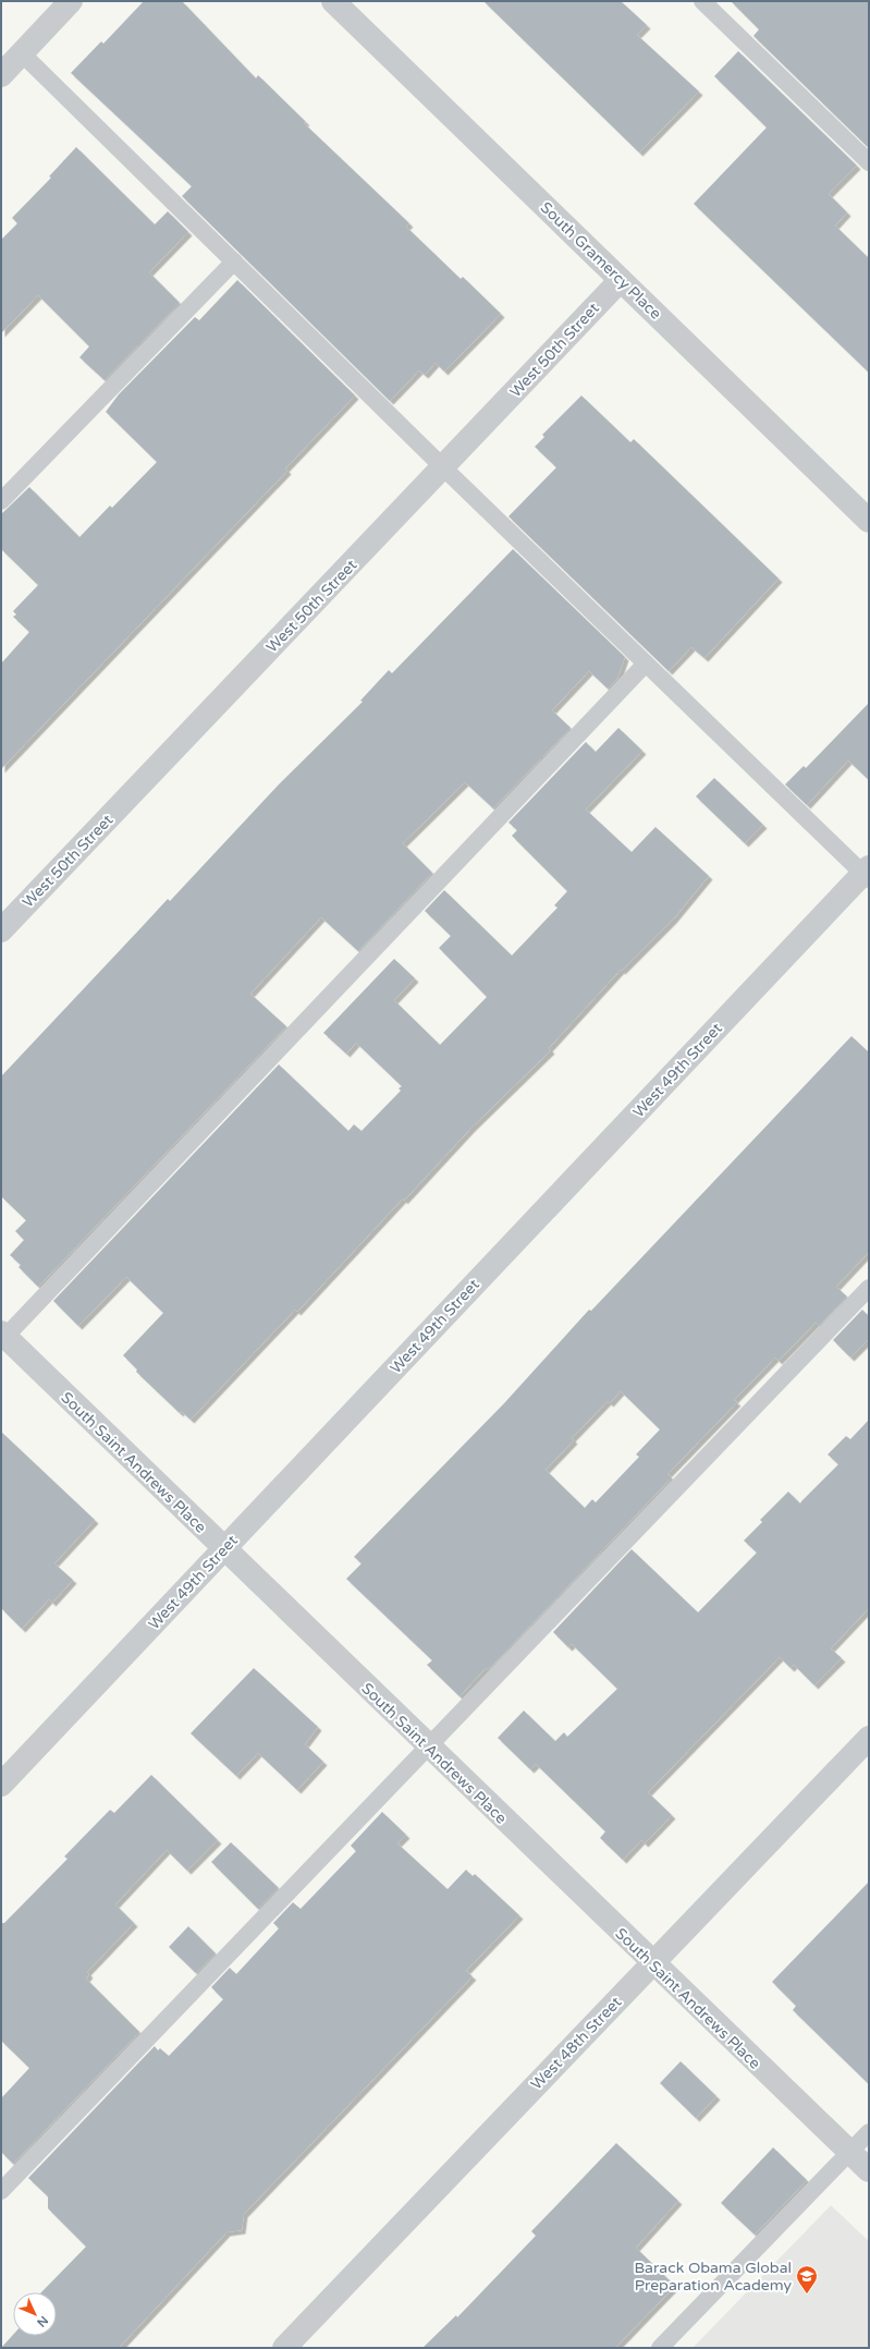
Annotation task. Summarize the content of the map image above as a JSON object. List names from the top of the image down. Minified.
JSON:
{"streets":{"street":["South Gramercy Place","West 50th Street","West 49th Street","South Saint Andrews Place","West 48th Street"]},"crossings":[["South Gramercy Place","West 50th Street"],["West 49th Street","South Saint Andrews Place"],["South Saint Andrews Place","West 48th Street"]],"places":{"school or university":["Barack Obama Global Preparation Academy"]},"north":"bottom right"}
